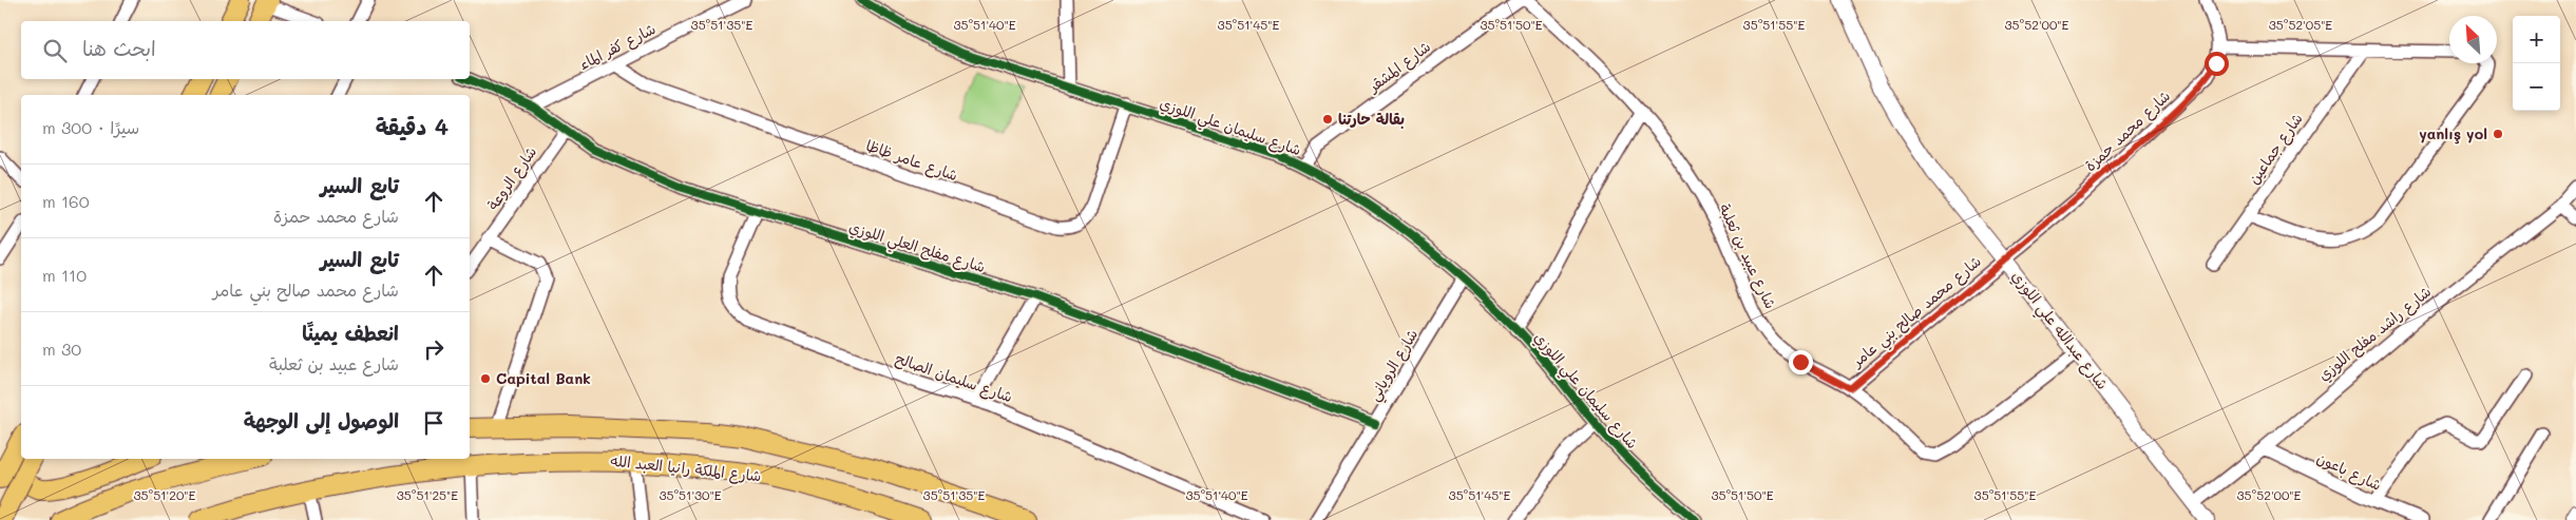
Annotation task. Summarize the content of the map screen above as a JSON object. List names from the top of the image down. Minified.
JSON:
{"streets":{"main road":["شارع الملكة رانيا العبد الله"],"street":["شارع كفر الماء","شارع المشقر","شارع سليمان علي اللوزي","شارع محمد حمزة","شارع جماعين","شارع عامر ظاظا","شارع الروعة","شارع مفلح العلي اللوزي","شارع عبيد بن ثعلبة","شارع محمد صالح بني عامر","شارع عبدالله علي اللوزي","شارع راشد مفلح اللوزي","شارع الروياني","شارع سليمان الصالح","شارع باعون"]},"crossings":[["شارع كفر الماء","شارع عامر ظاظا"],["شارع كفر الماء","شارع مفلح العلي اللوزي"],["شارع المشقر","شارع سليمان علي اللوزي"],["شارع سليمان علي اللوزي","شارع عامر ظاظا"],["شارع سليمان علي اللوزي","شارع الروياني"],["شارع محمد حمزة","شارع محمد صالح بني عامر"],["شارع محمد حمزة","شارع عبدالله علي اللوزي"],["شارع الروعة","شارع مفلح العلي اللوزي"],["شارع مفلح العلي اللوزي","شارع الروياني"],["شارع مفلح العلي اللوزي","شارع سليمان الصالح"],["شارع عبيد بن ثعلبة","شارع محمد صالح بني عامر"],["شارع عبيد بن ثعلبة","شارع عبدالله علي اللوزي"],["شارع محمد صالح بني عامر","شارع عبدالله علي اللوزي"],["شارع عبدالله علي اللوزي","شارع راشد مفلح اللوزي"],["شارع راشد مفلح اللوزي","شارع باعون"]],"places":["بقالة حارتنا","yanlış yol","Capital Bank"],"north":"top left","page":{"map_buttons":["+","−"],"search":"ابحث هنا","heading":["4 دقيقة","سيرًا · 300 m"],"list":[["تابع السير","شارع محمد حمزة","160 m"],["تابع السير","شارع محمد صالح بني عامر","110 m"],["انعطف يمينًا","شارع عبيد بن ثعلبة","30 m"],"الوصول إلى الوجهة"]},"coordinates":["35°51'35\"E","35°51'40\"E","35°51'45\"E","35°51'50\"E","35°52'00\"E","35°52'05\"E","35°51'55\"E","35°51'20\"E","35°51'25\"E","35°51'30\"E"]}
